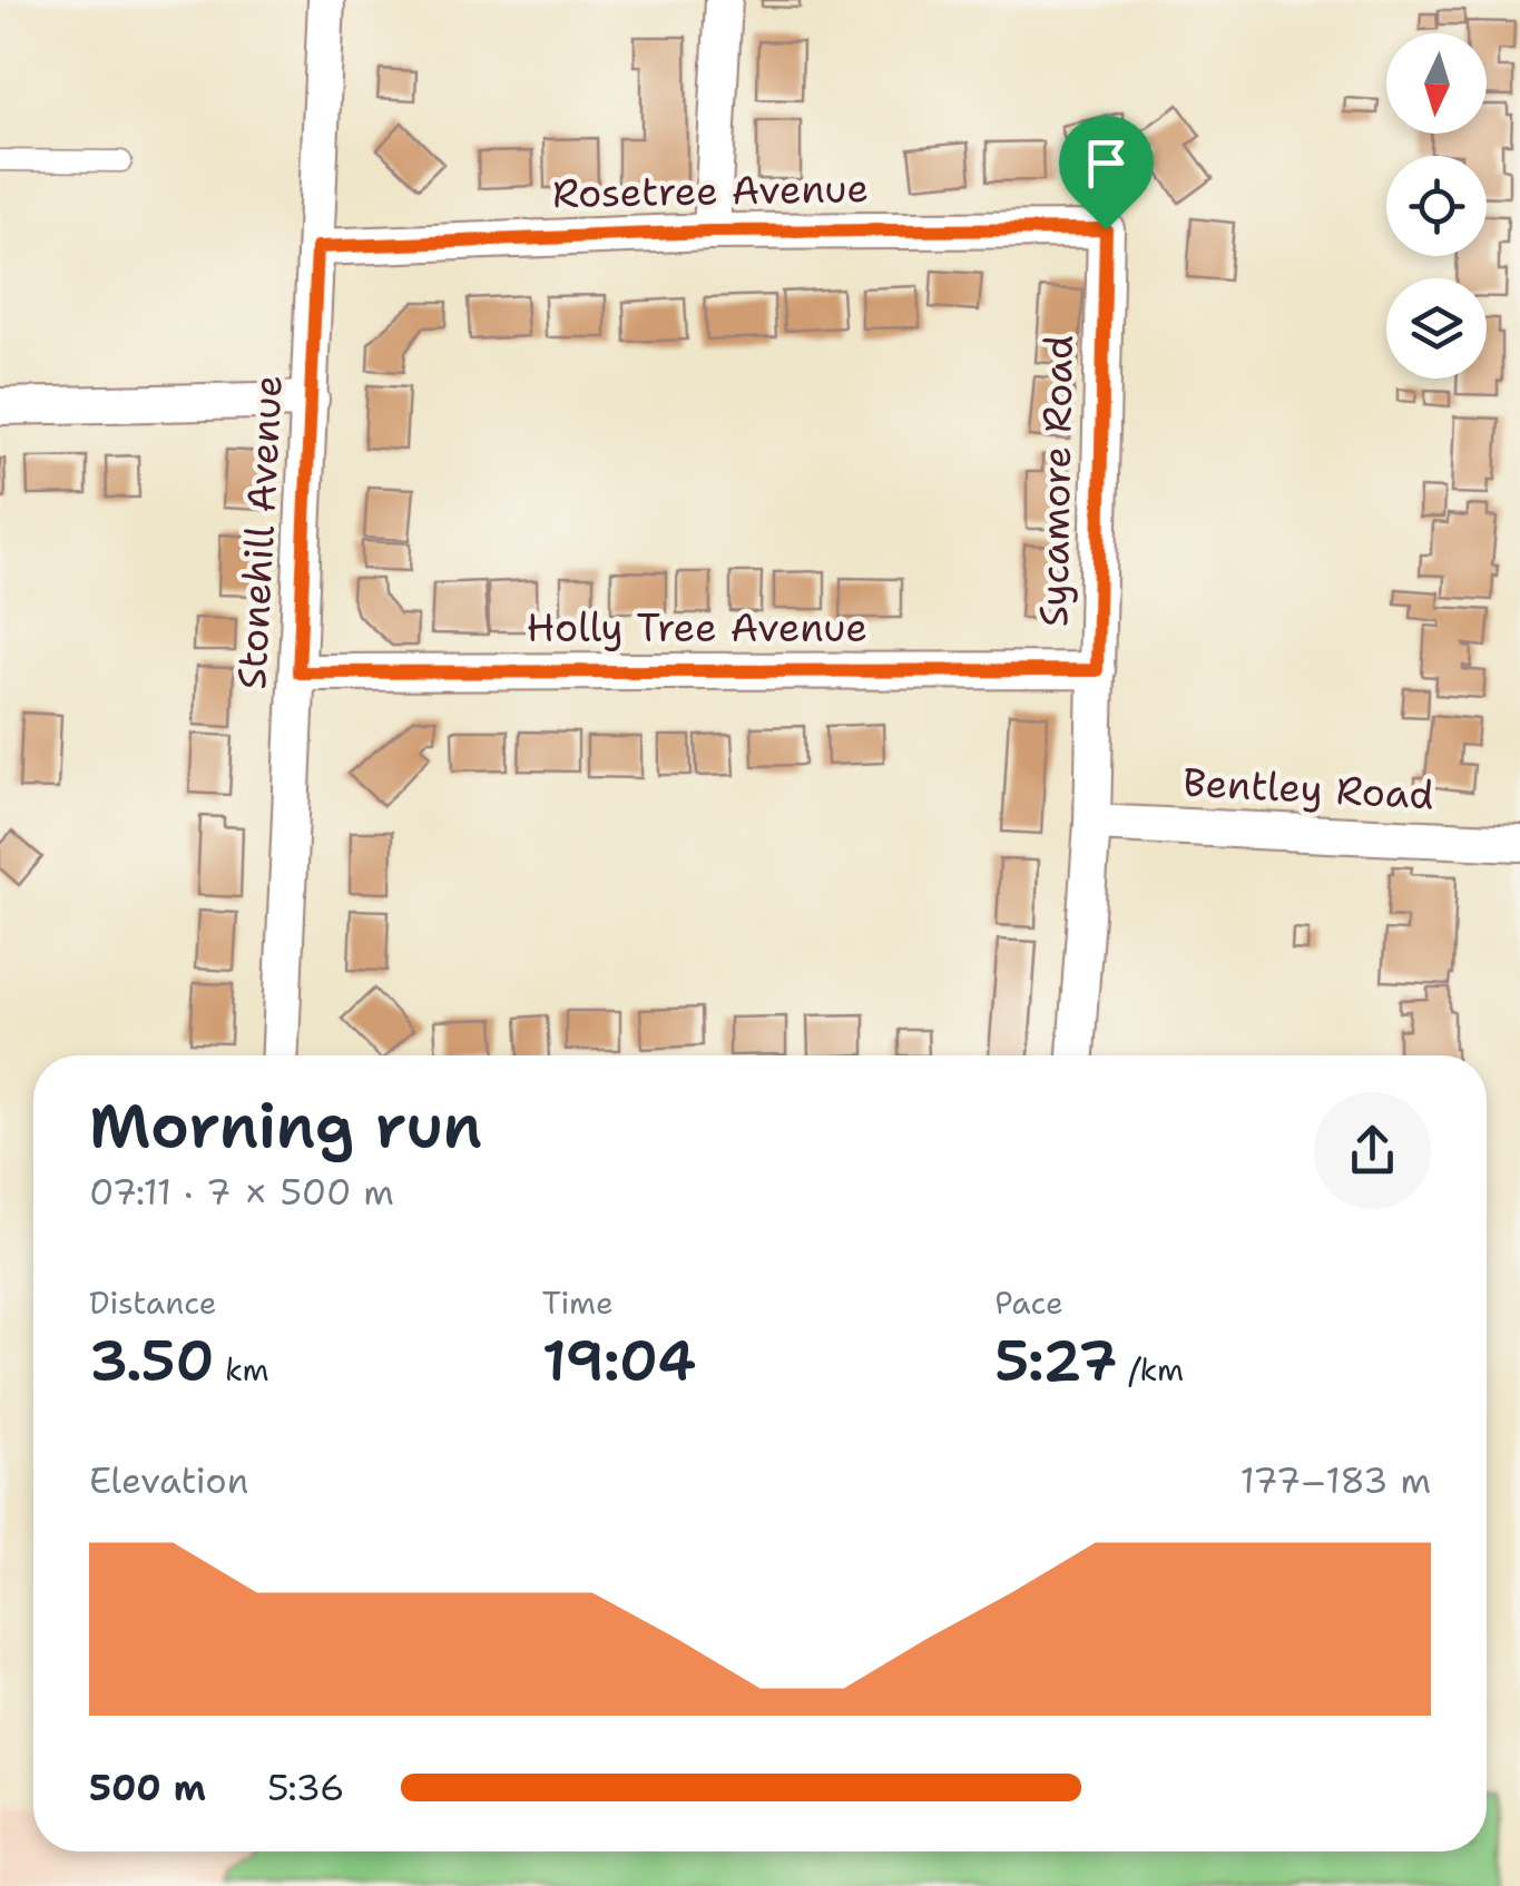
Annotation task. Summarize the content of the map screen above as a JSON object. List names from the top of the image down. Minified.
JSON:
{"streets":{"street":["Rosetree Avenue","Sycamore Road","Stonehill Avenue","Holly Tree Avenue","Bentley Road"]},"crossings":[["Rosetree Avenue","Sycamore Road"],["Rosetree Avenue","Stonehill Avenue"],["Sycamore Road","Holly Tree Avenue"],["Sycamore Road","Bentley Road"],["Stonehill Avenue","Holly Tree Avenue"]],"north":"bottom","page":{"heading":["Morning run","07:11 · 7 × 500 m"],"stats":[["Distance","3.50 km"],["Time","19:04"],["Pace","5:27 /km"]],"chart":["Elevation","177–183 m"],"list":[{"name":"500 m","note":"5:36"}]}}
